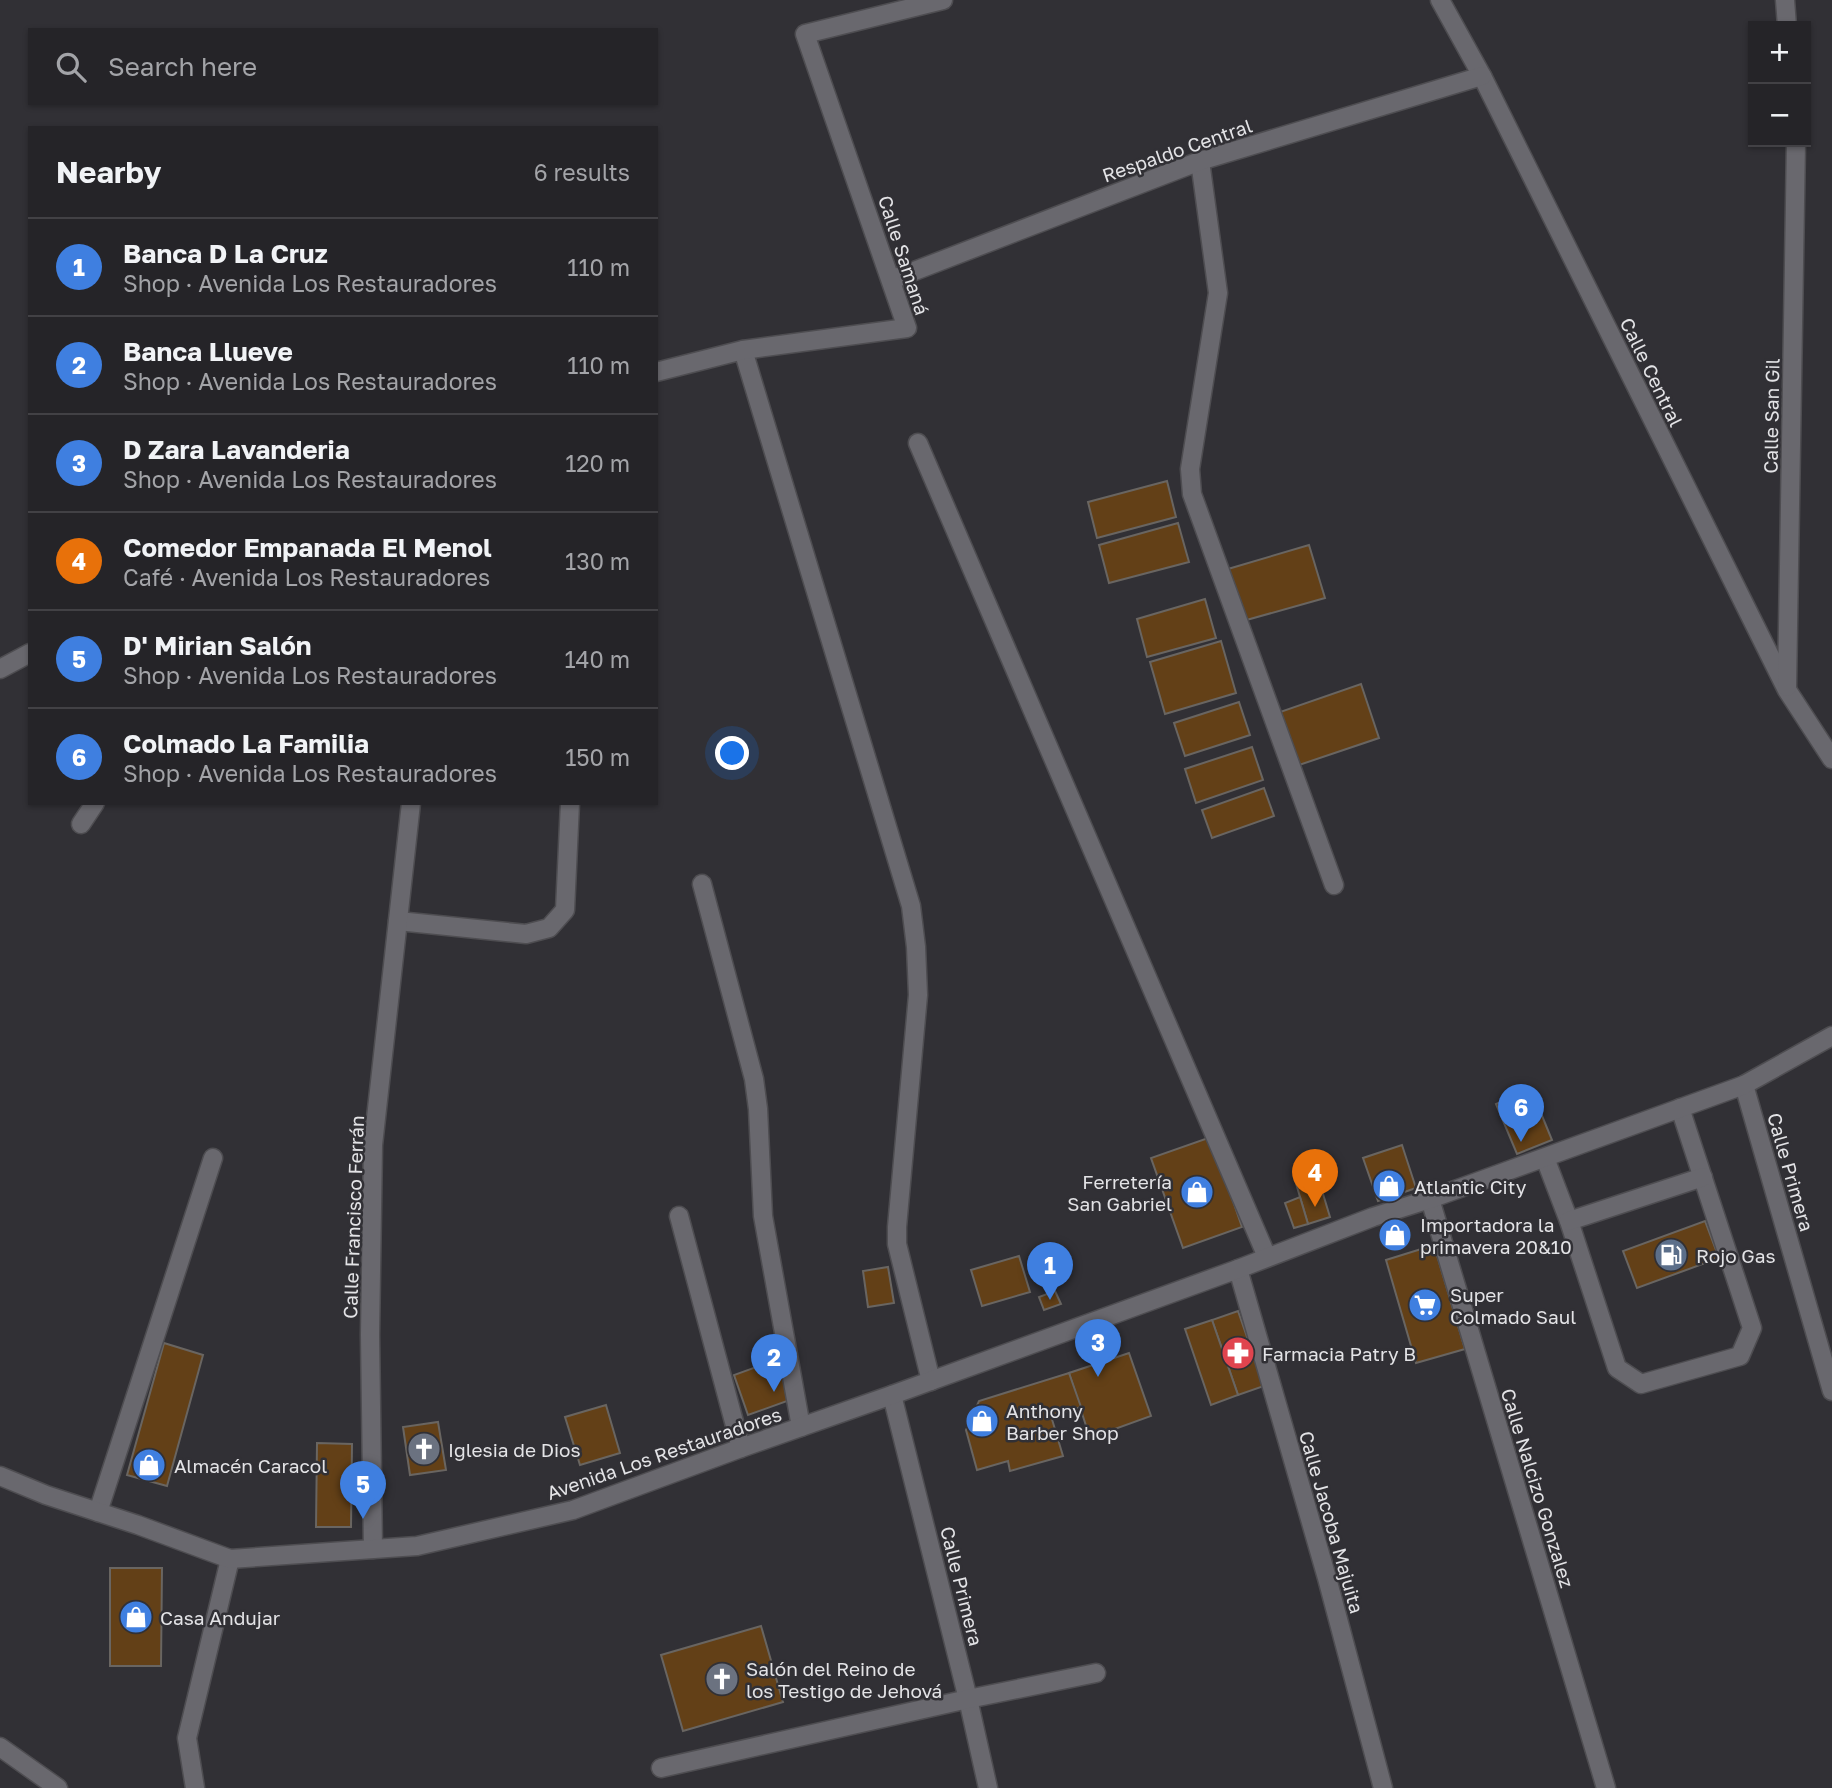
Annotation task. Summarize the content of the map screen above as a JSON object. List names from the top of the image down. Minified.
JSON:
{"streets":{"street":["Respaldo Central","Calle Samaná","Calle Central","Calle San Gil","Calle Primera","Calle Francisco Ferrán","Avenida Los Restauradores","Calle Nalcizo Gonzalez","Calle Jacoba Majuita"]},"crossings":[["Respaldo Central","Calle Samaná"],["Respaldo Central","Calle Central"],["Calle Central","Calle San Gil"],["Calle Primera","Avenida Los Restauradores"],["Calle Francisco Ferrán","Avenida Los Restauradores"],["Avenida Los Restauradores","Calle Nalcizo Gonzalez"],["Avenida Los Restauradores","Calle Jacoba Majuita"]],"places":{"shop":["Atlantic City","Ferretería San Gabriel","Importadora la primavera 20&10","Anthony Barber Shop","Almacén Caracol","Casa Andujar"],"fuel station":["Rojo Gas"],"supermarket":["Super Colmado Saul"],"pharmacy":["Farmacia Patry B"],"church":["Iglesia de Dios","Salón del Reino de los Testigo de Jehová"]},"page":{"map_buttons":["+","−"],"search":"Search here","heading":["Nearby","6 results"],"list":[{"mark":"1","name":"Banca D La Cruz","note":"Shop · Avenida Los Restauradores","value":"110 m"},{"mark":"2","name":"Banca Llueve","note":"Shop · Avenida Los Restauradores","value":"110 m"},{"mark":"3","name":"D Zara Lavanderia","note":"Shop · Avenida Los Restauradores","value":"120 m"},{"mark":"4","name":"Comedor Empanada El Menol","note":"Café · Avenida Los Restauradores","value":"130 m"},{"mark":"5","name":"D' Mirian Salón","note":"Shop · Avenida Los Restauradores","value":"140 m"},{"mark":"6","name":"Colmado La Familia","note":"Shop · Avenida Los Restauradores","value":"150 m"}],"pins":["6","4","1","3","2","5"]}}
